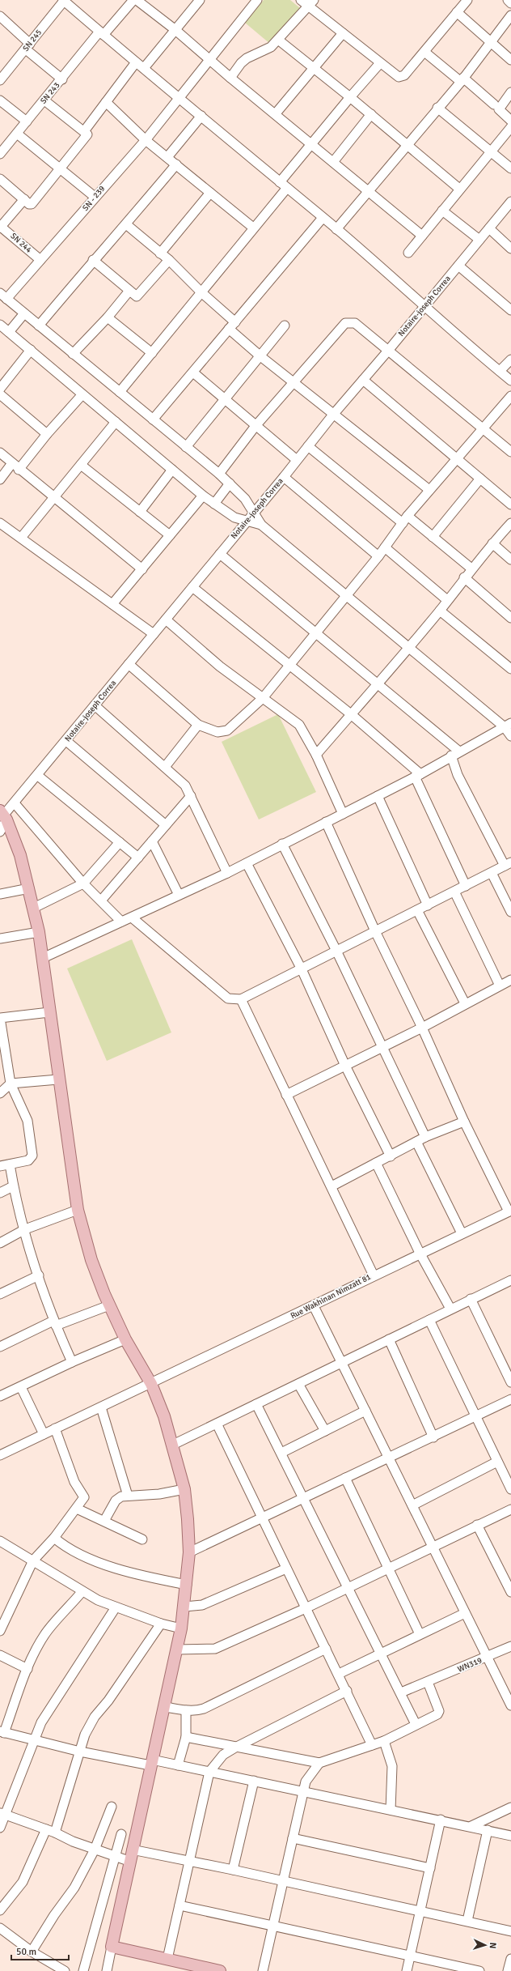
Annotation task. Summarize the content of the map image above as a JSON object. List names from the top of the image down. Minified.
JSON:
{"streets":{"street":["SN 245","SN 243","SN - 239","SN 244","Notaire-joseph Correa","Rue Wakhinan Nimzatt 81","WN319"]},"crossings":[["SN - 239","SN 244"]],"scale_bar":"50 m","north":"right"}
